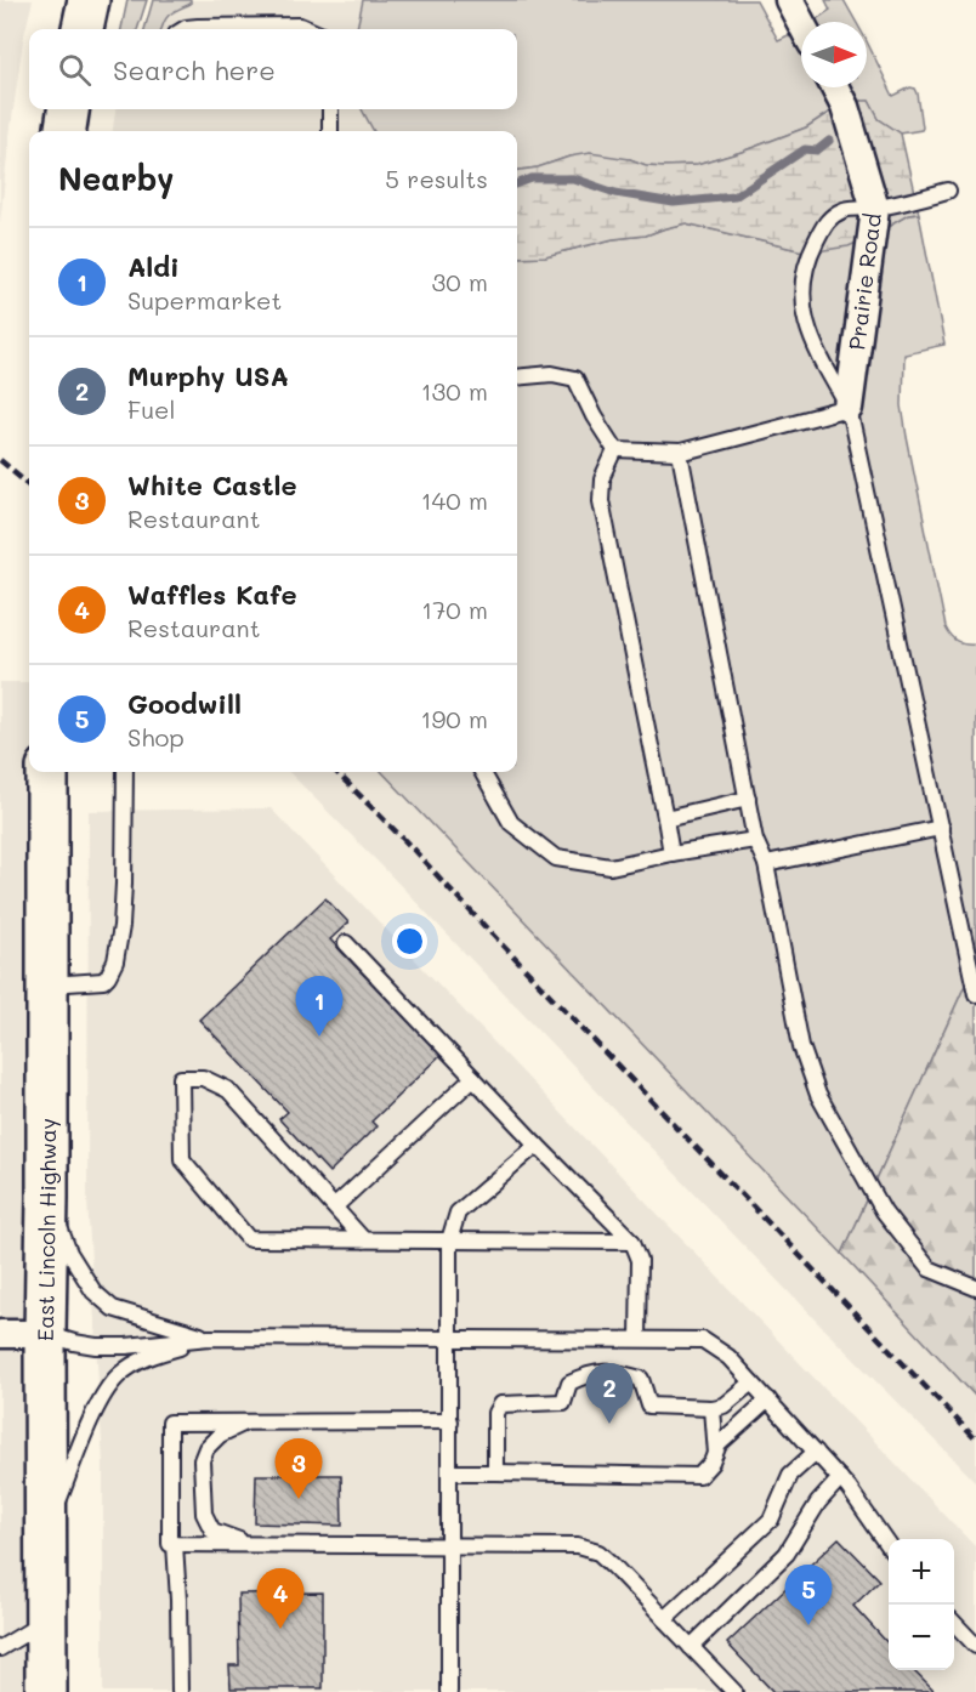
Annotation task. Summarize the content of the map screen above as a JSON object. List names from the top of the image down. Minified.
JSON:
{"streets":{"main road":["East Lincoln Highway"],"street":["Prairie Road"]},"north":"right","page":{"search":"Search here","heading":["Nearby","5 results"],"list":[{"mark":"1","name":"Aldi","note":"Supermarket","value":"30 m"},{"mark":"2","name":"Murphy USA","note":"Fuel","value":"130 m"},{"mark":"3","name":"White Castle","note":"Restaurant","value":"140 m"},{"mark":"4","name":"Waffles Kafe","note":"Restaurant","value":"170 m"},{"mark":"5","name":"Goodwill","note":"Shop","value":"190 m"}],"pins":["1","2","3","5","4"],"map_buttons":["+","−"]}}
